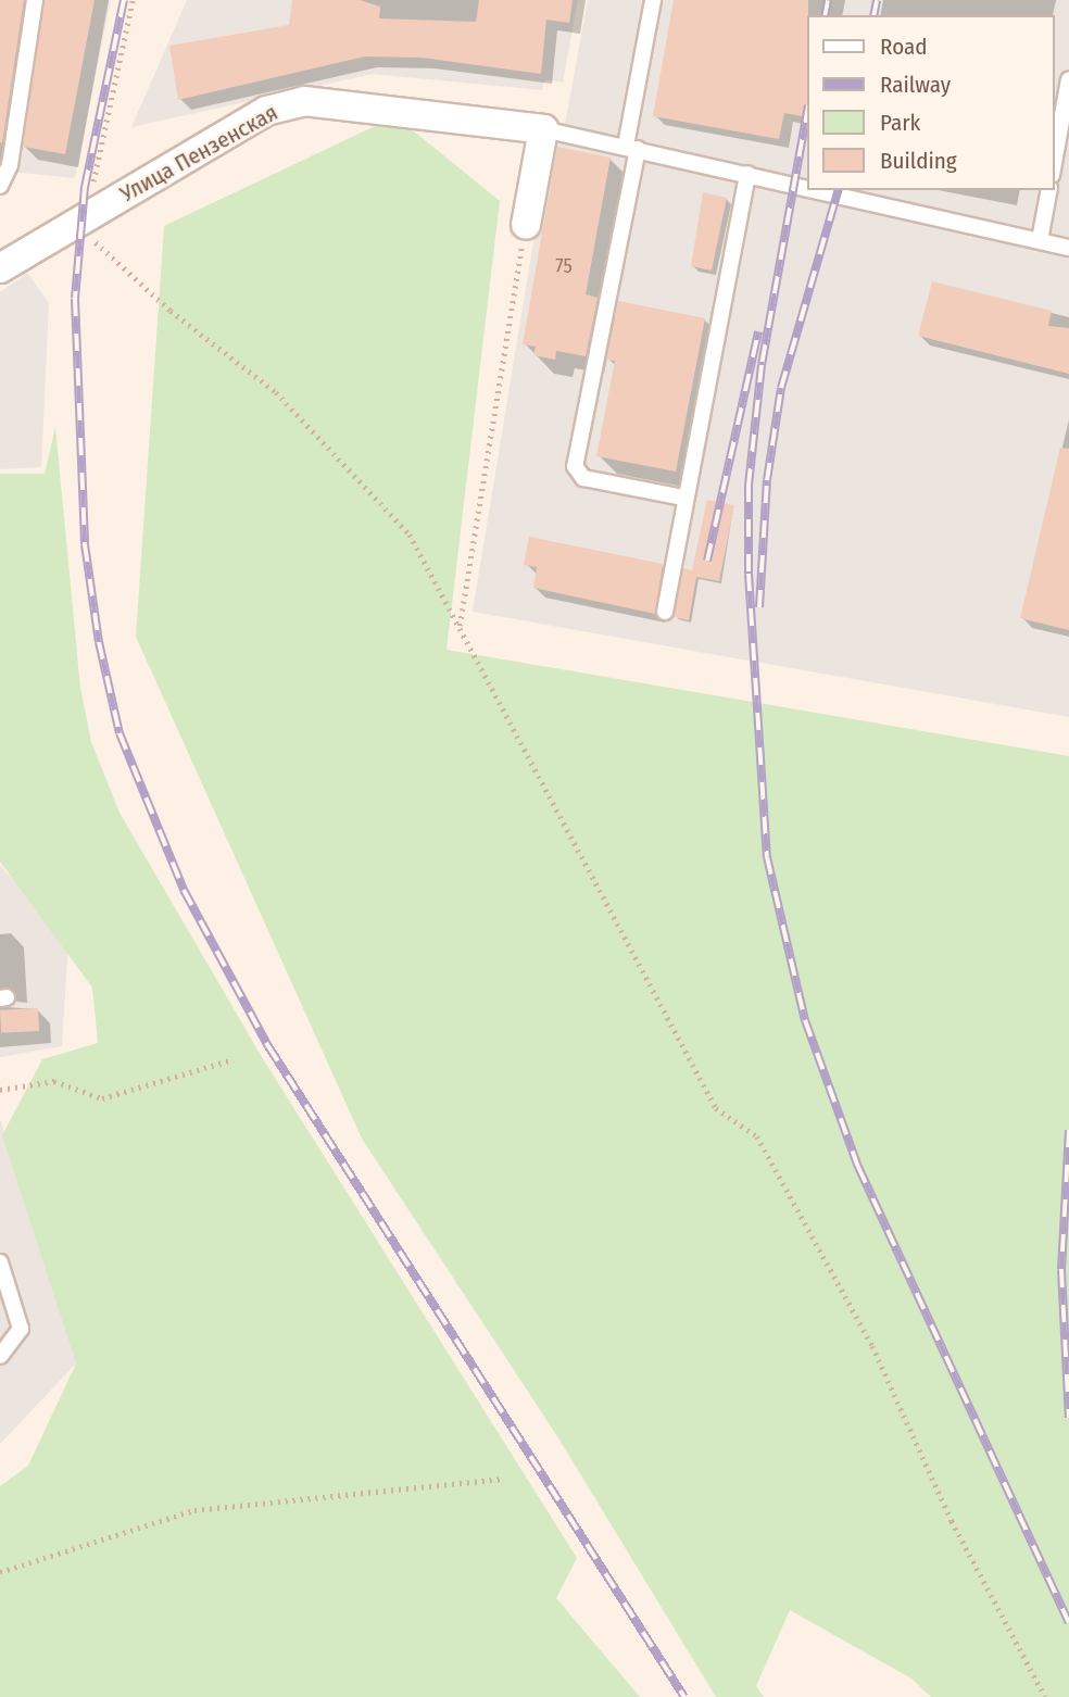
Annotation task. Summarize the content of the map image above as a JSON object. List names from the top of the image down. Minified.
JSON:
{"streets":{"street":["Улица Пензенская"]},"house_numbers":["75"],"legend":["Road","Railway","Park","Building"]}
